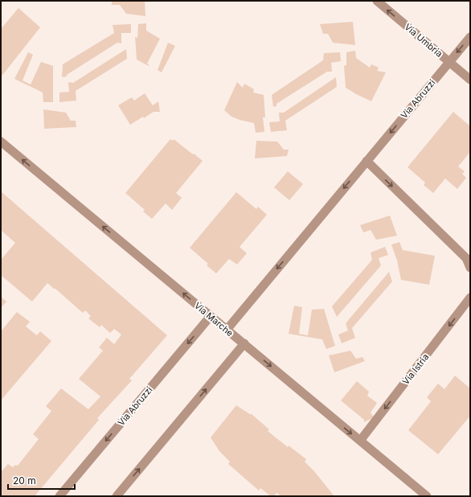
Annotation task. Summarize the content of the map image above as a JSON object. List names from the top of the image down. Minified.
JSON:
{"streets":{"street":["Via Umbria","Via Abruzzi","Via Marche","Via Istria"]},"crossings":[["Via Umbria","Via Abruzzi"],["Via Abruzzi","Via Marche"],["Via Marche","Via Istria"]],"one_way":["Via Umbria","Via Istria"],"scale_bar":"20 m"}
